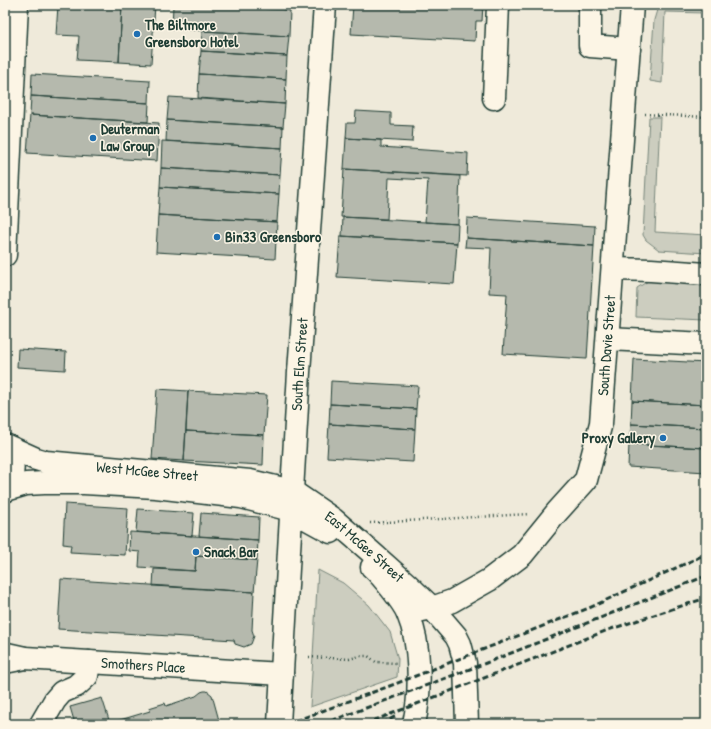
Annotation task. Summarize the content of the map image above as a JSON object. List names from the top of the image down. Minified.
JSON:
{"streets":{"main road":["South Davie Street","South Elm Street","West McGee Street","East McGee Street","Smothers Place"]},"crossings":[["South Davie Street","East McGee Street"],["South Elm Street","West McGee Street"],["South Elm Street","East McGee Street"],["South Elm Street","Smothers Place"],["West McGee Street","East McGee Street"]],"places":["The Biltmore Greensboro Hotel","Deuterman Law Group","Bin33 Greensboro","Proxy Gallery","Snack Bar"]}
